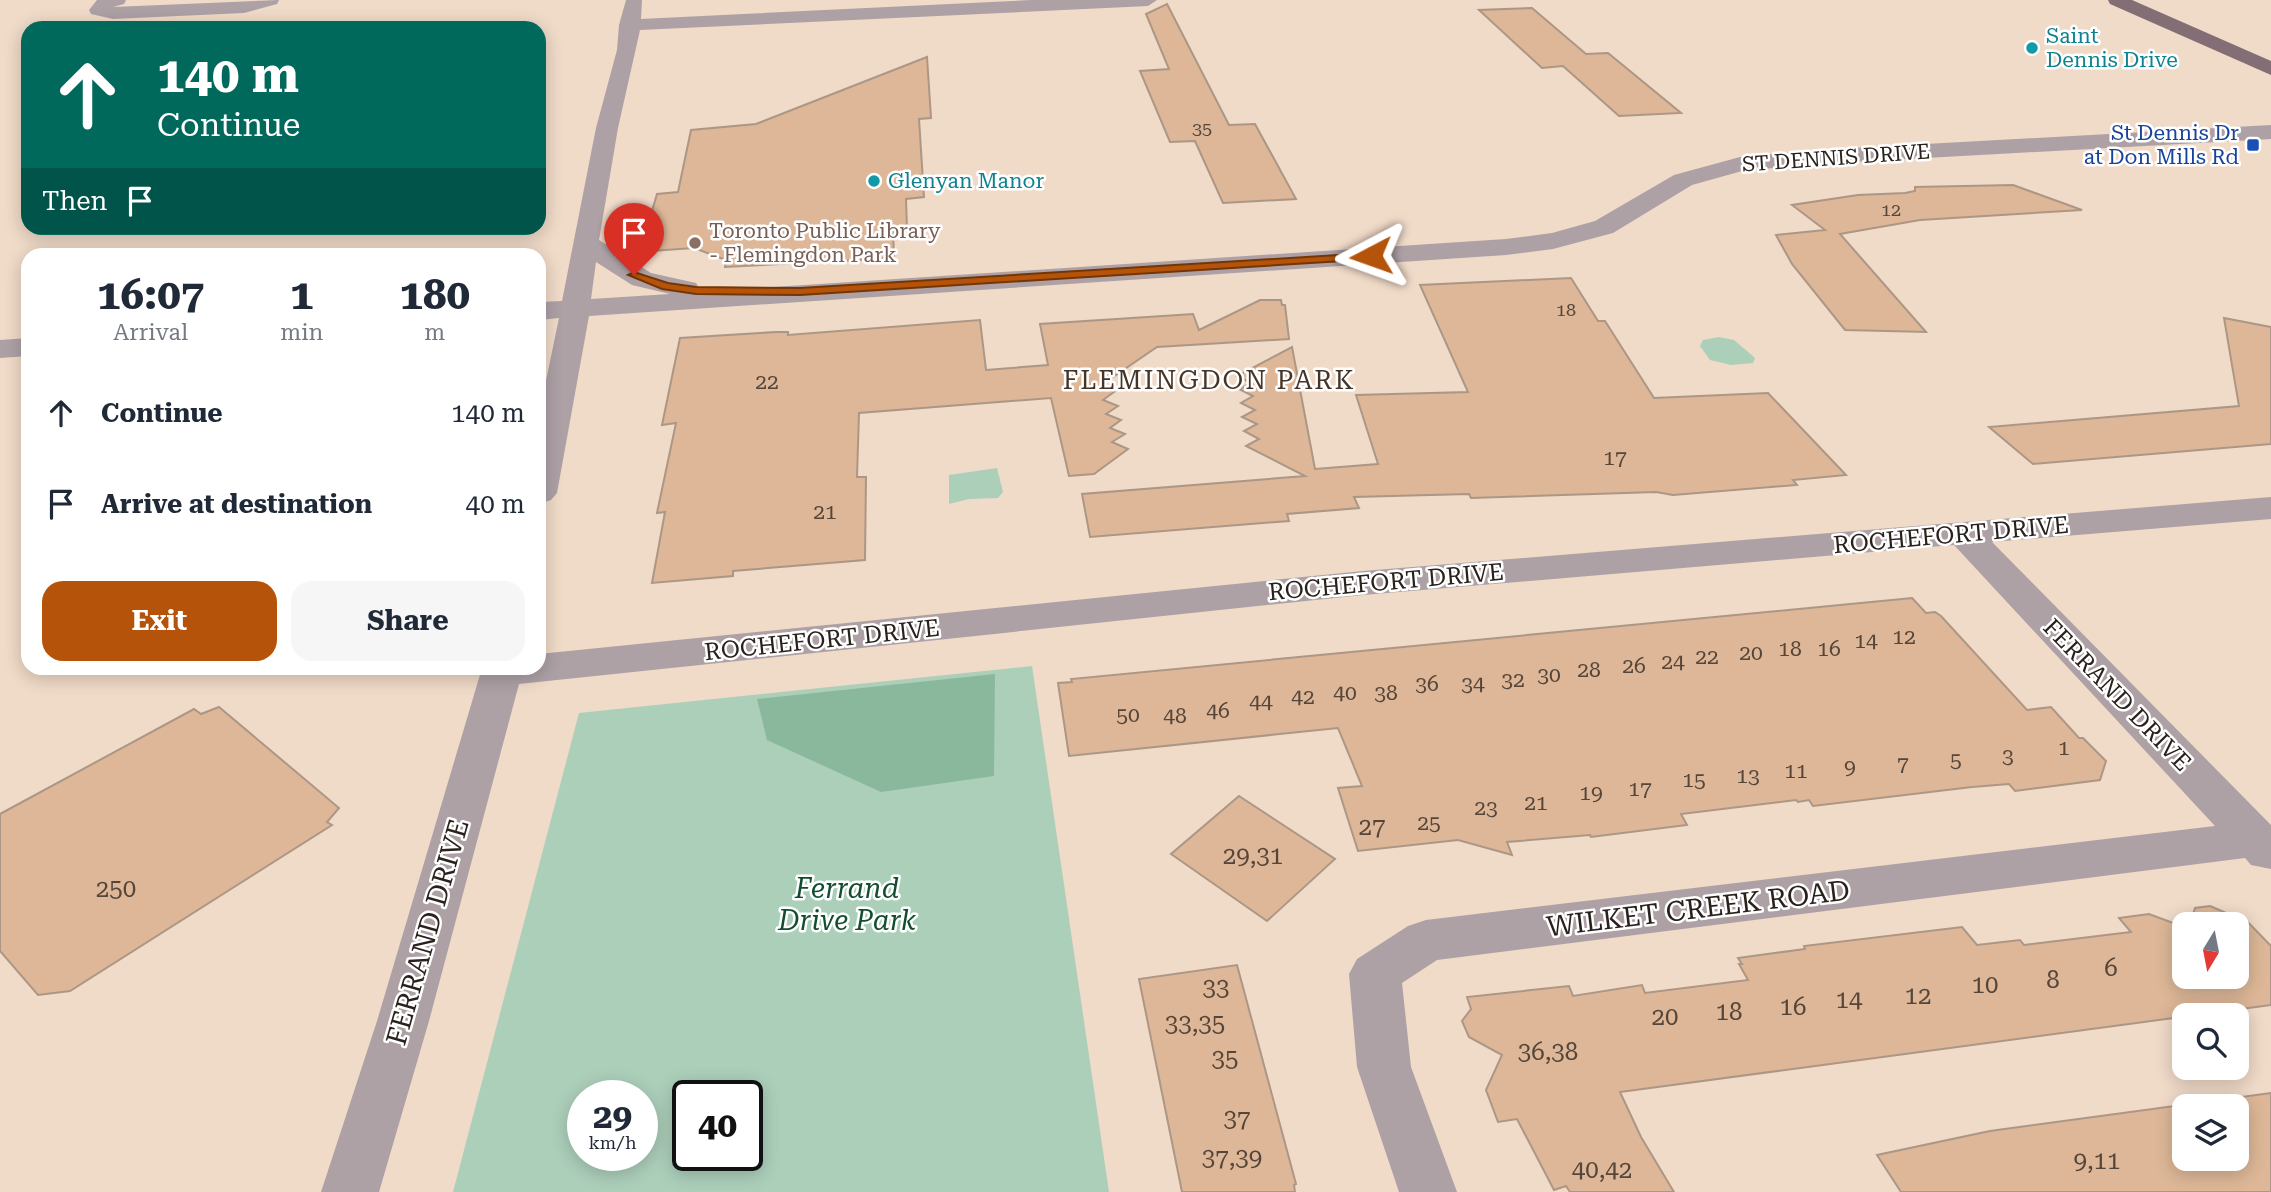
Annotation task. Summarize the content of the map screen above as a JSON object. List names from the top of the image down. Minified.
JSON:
{"streets":{"street":["ST DENNIS DRIVE","ROCHEFORT DRIVE","FERRAND DRIVE","WILKET CREEK ROAD"]},"crossings":[["ROCHEFORT DRIVE","FERRAND DRIVE"],["FERRAND DRIVE","WILKET CREEK ROAD"]],"districts":["FLEMINGDON PARK"],"parks":["Ferrand Drive Park"],"places":{"other":["Saint Dennis Drive","Glenyan Manor","Toronto Public Library - Flemingdon Park"],"transit":["St Dennis Dr at Don Mills Rd"]},"house_numbers":["35","12","18","22","17","21","12","14","18","16","20","22","24","26","28","30","32","36","34","40","38","42","44","46","50","48","1","3","5","7","9","11","13","15","17","19","21","23","25","27","29,31","250","6","8","10","33","12","14","16","18","20","33,35","36,38","35","37","37,39","9,11","40,42"],"north":"bottom","page":{"turn":["140 m","Continue"],"then":"Then","eta":["16:07","Arrival","1","min","180","m"],"list":[{"name":"Continue","value":"140 m"},{"name":"Arrive at destination","value":"40 m"}],"buttons":["Exit","Share"],"speed":"29 km/h","limit":"40"}}
